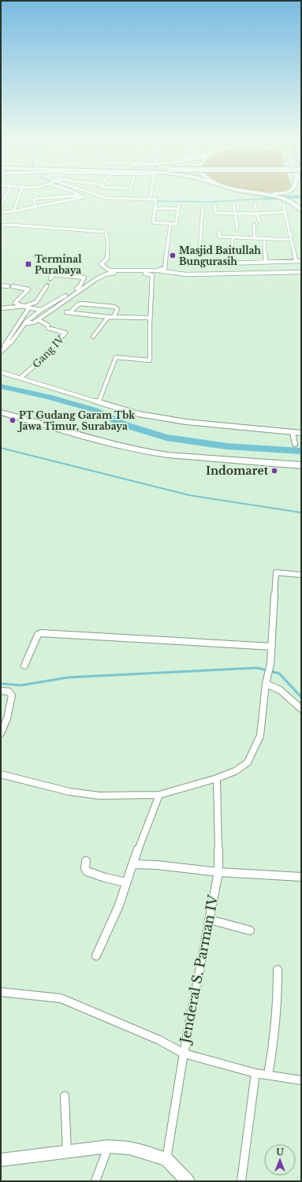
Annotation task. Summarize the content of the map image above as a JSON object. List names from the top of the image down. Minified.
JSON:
{"streets":{"street":["Gang IV","Jenderal S. Parman IV"]},"places":{"other":["Masjid Baitullah Bungurasih","PT Gudang Garam Tbk Jawa Timur, Surabaya","Indomaret"],"transit":["Terminal Purabaya"]},"north":"top"}
